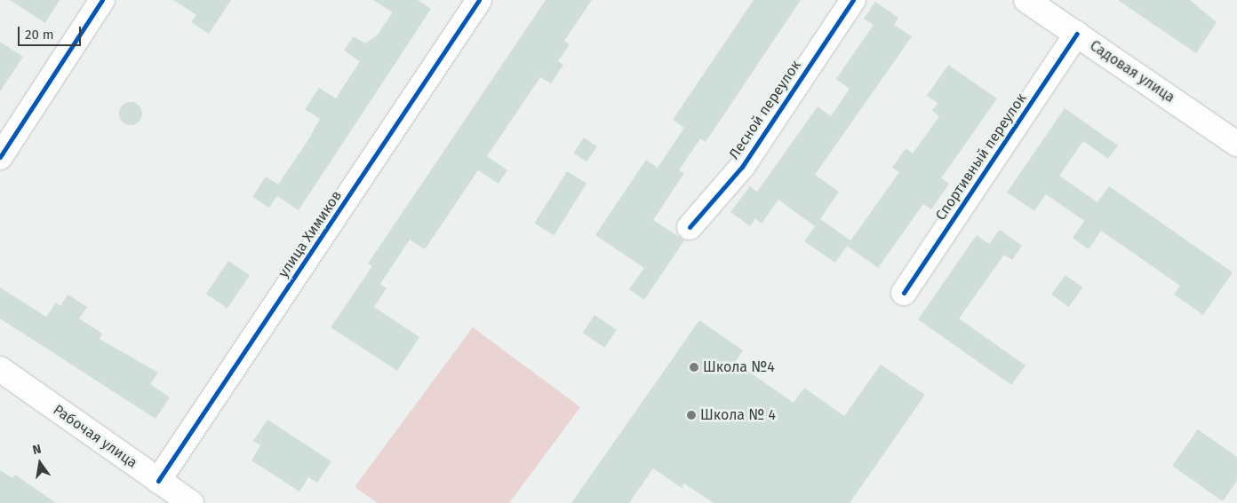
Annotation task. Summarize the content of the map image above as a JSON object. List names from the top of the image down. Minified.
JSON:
{"streets":{"street":["Садовая улица","Лесной переулок","Спортивный переулок","улица Химиков","Рабочая улица"]},"crossings":[["Садовая улица","Спортивный переулок"],["улица Химиков","Рабочая улица"]],"places":["Школа №4","Школа № 4"],"scale_bar":"20 m","north":"top"}
